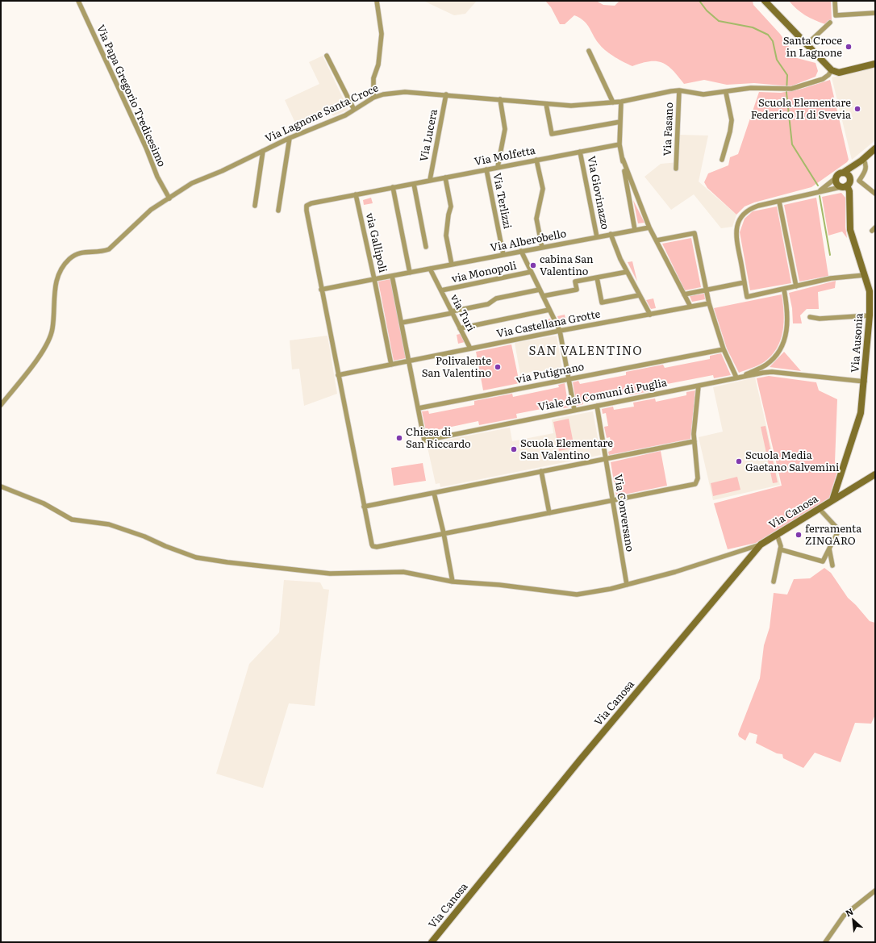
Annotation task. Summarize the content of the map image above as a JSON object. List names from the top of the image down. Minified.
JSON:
{"streets":{"main road":["Via Ausonia","Via Canosa"],"street":["Via Papa Gregorio Tredicesimo","Via Lagnone Santa Croce","Via Fasano","Via Lucera","Via Molfetta","Via Giovinazzo","Via Terlizzi","Via Alberobello","via Gallipoli","via Monopoli","via Turi","Via Castellana Grotte","via Putignano","Viale dei Comuni di Puglia","Via Conversano"]},"crossings":[["Via Papa Gregorio Tredicesimo","Via Lagnone Santa Croce"],["Via Lagnone Santa Croce","Via Fasano"],["Via Lagnone Santa Croce","Via Lucera"],["Via Lucera","Via Molfetta"],["Via Molfetta","Via Giovinazzo"],["Via Molfetta","Via Terlizzi"],["Via Giovinazzo","Via Alberobello"],["Via Terlizzi","Via Alberobello"],["Via Alberobello","via Gallipoli"],["Via Alberobello","via Turi"],["via Gallipoli","Viale dei Comuni di Puglia"],["via Monopoli","via Turi"],["via Turi","Via Castellana Grotte"],["Via Castellana Grotte","Viale dei Comuni di Puglia"],["Via Ausonia","Viale dei Comuni di Puglia"],["Via Ausonia","Via Canosa"],["via Putignano","Viale dei Comuni di Puglia"],["Viale dei Comuni di Puglia","Via Conversano"]],"districts":["SAN VALENTINO"],"places":["Santa Croce in Lagnone","Scuola Elementare Federico II di Svevia","cabina San Valentino","Polivalente San Valentino","Chiesa di San Riccardo","Scuola Elementare San Valentino","Scuola Media Gaetano Salvemini","ferramenta ZINGARO"],"north":"top left"}
